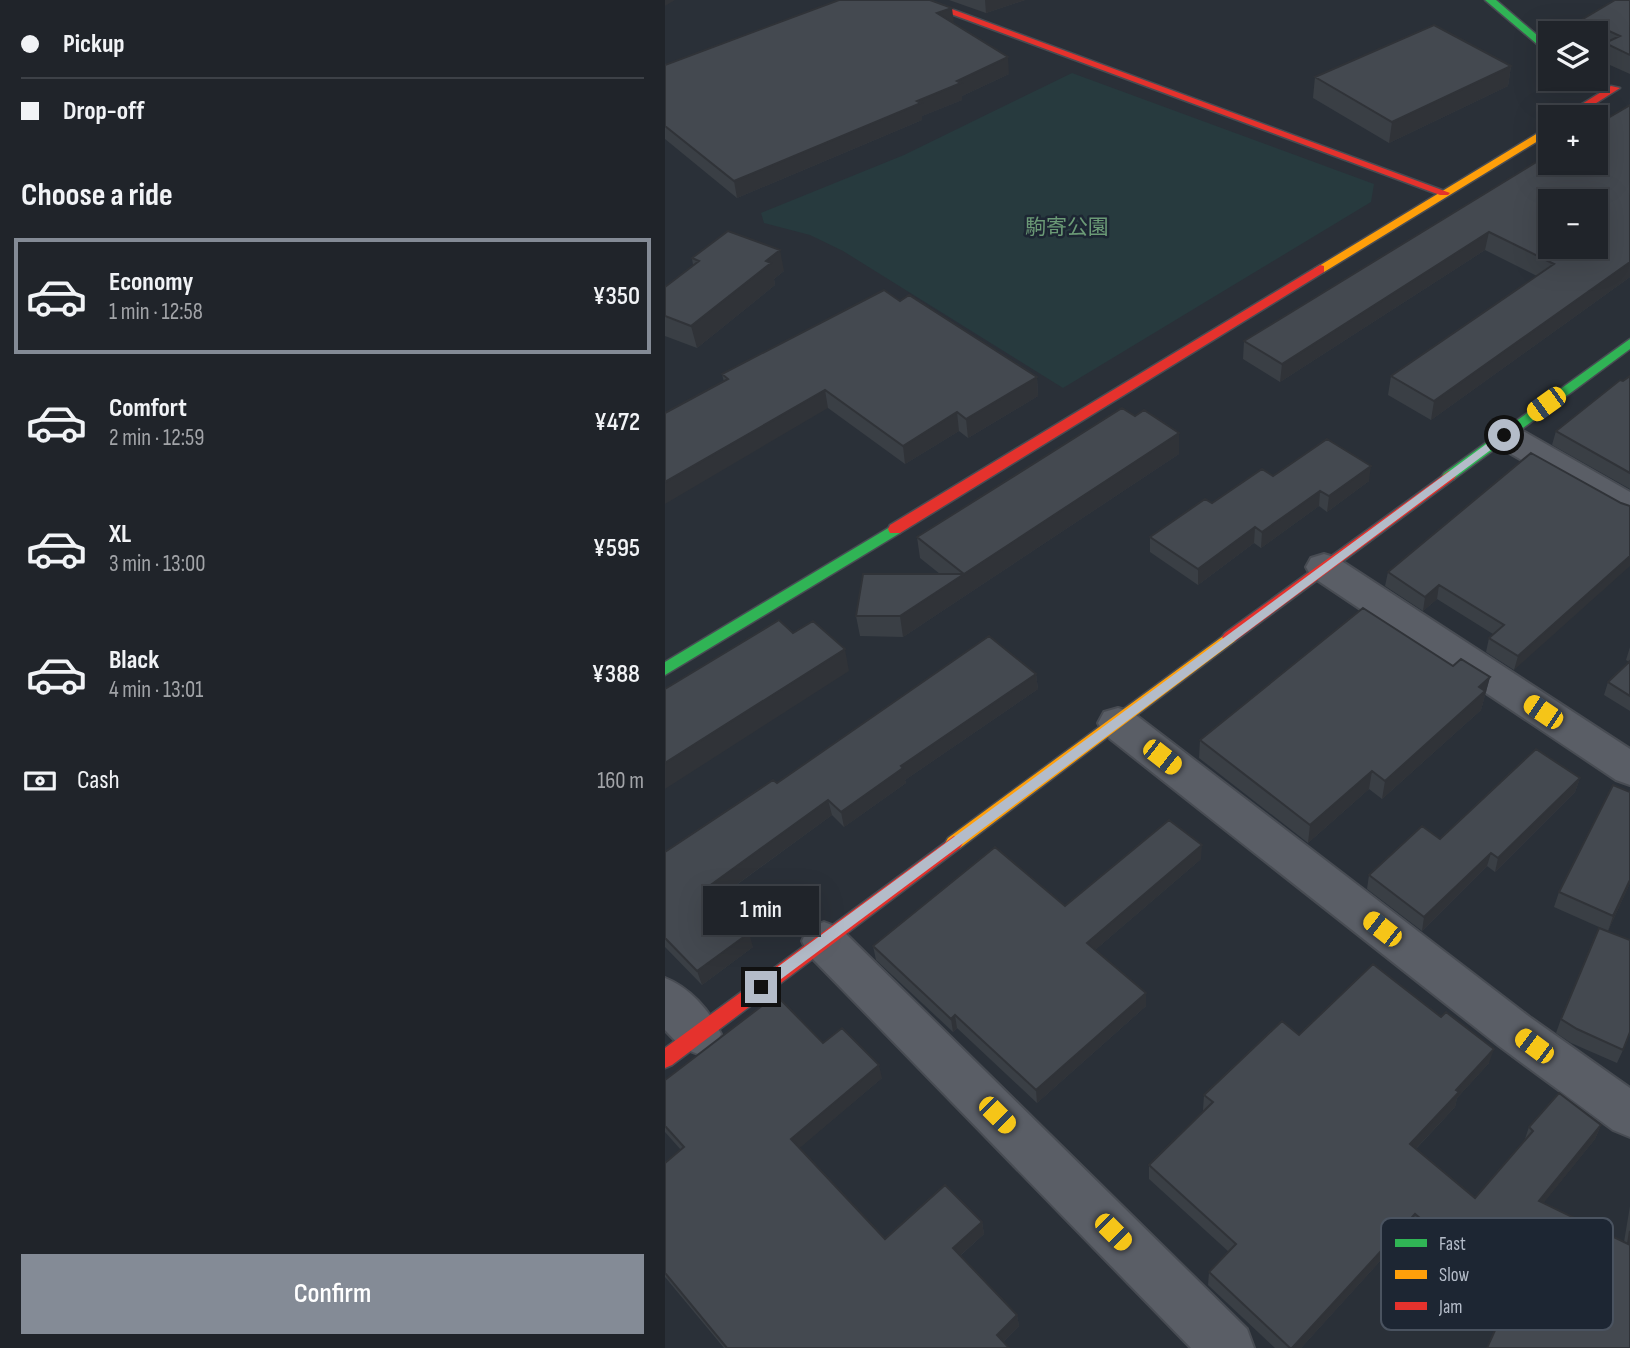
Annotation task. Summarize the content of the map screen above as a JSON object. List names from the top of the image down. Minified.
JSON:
{"parks":["駒寄公園"],"legend":["Fast","Slow","Jam"],"page":{"banner":["Pickup","Drop-off"],"map_buttons":["+","−"],"heading":"Choose a ride","list":[{"name":"Economy","note":"1 min · 12:58","value":"¥350"},{"name":"Comfort","note":"2 min · 12:59","value":"¥472"},{"name":"XL","note":"3 min · 13:00","value":"¥595"},{"name":"Black","note":"4 min · 13:01","value":"¥388"}],"pay":["Cash","160 m"],"bubble":"1 min","buttons":"Confirm"}}
